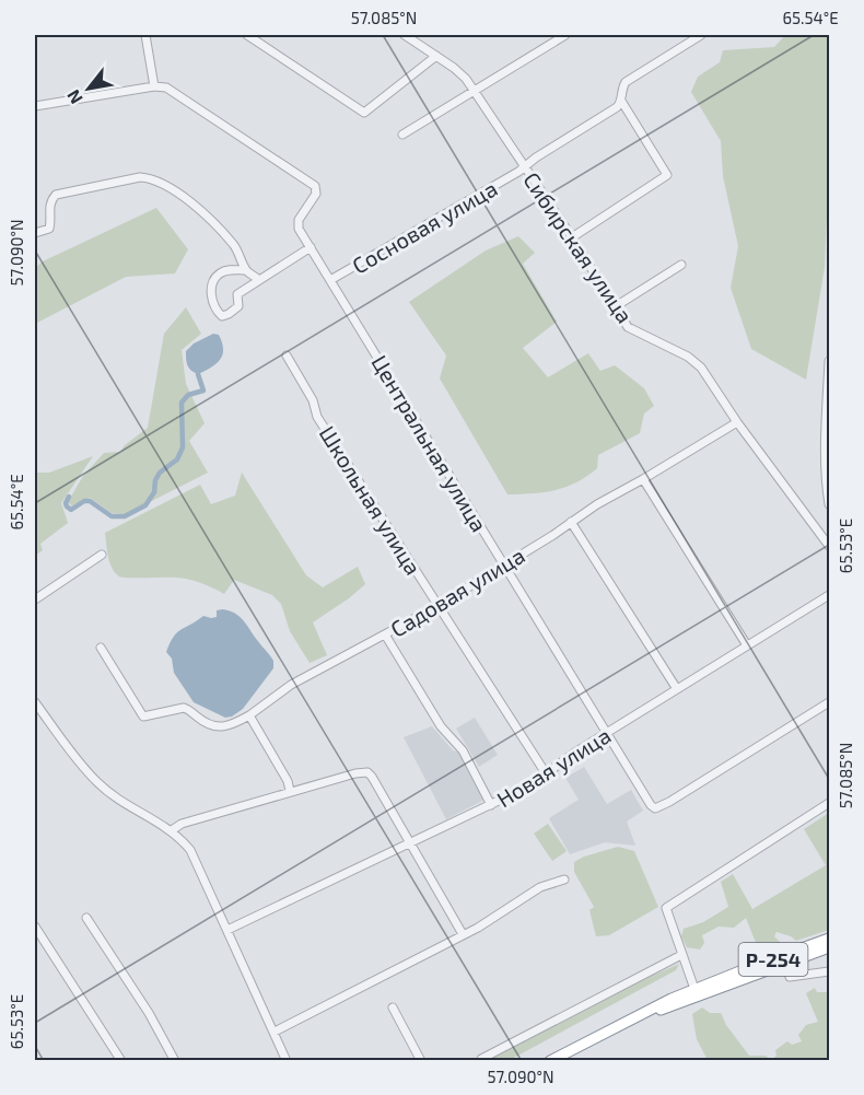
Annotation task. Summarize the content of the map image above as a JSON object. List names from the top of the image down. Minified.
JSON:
{"streets":{"highway":["Р-254"],"street":["Сосновая улица","Сибирская улица","Центральная улица","Школьная улица","Садовая улица","Новая улица"]},"crossings":[["Сосновая улица","Сибирская улица"],["Сосновая улица","Центральная улица"],["Сибирская улица","Садовая улица"],["Центральная улица","Садовая улица"],["Центральная улица","Новая улица"],["Школьная улица","Садовая улица"],["Школьная улица","Новая улица"]],"north":"bottom left","coordinates":["57.085°N","65.54°E","57.090°N","65.53°E"]}
